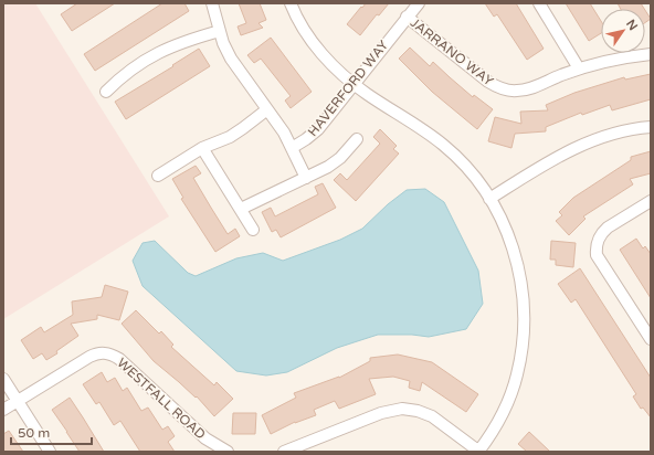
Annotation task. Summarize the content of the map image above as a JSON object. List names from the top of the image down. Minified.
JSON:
{"streets":{"street":["JARRANO WAY","HAVERFORD WAY","WESTFALL ROAD"]},"crossings":[["JARRANO WAY","HAVERFORD WAY"]],"scale_bar":"50 m","north":"top right"}
